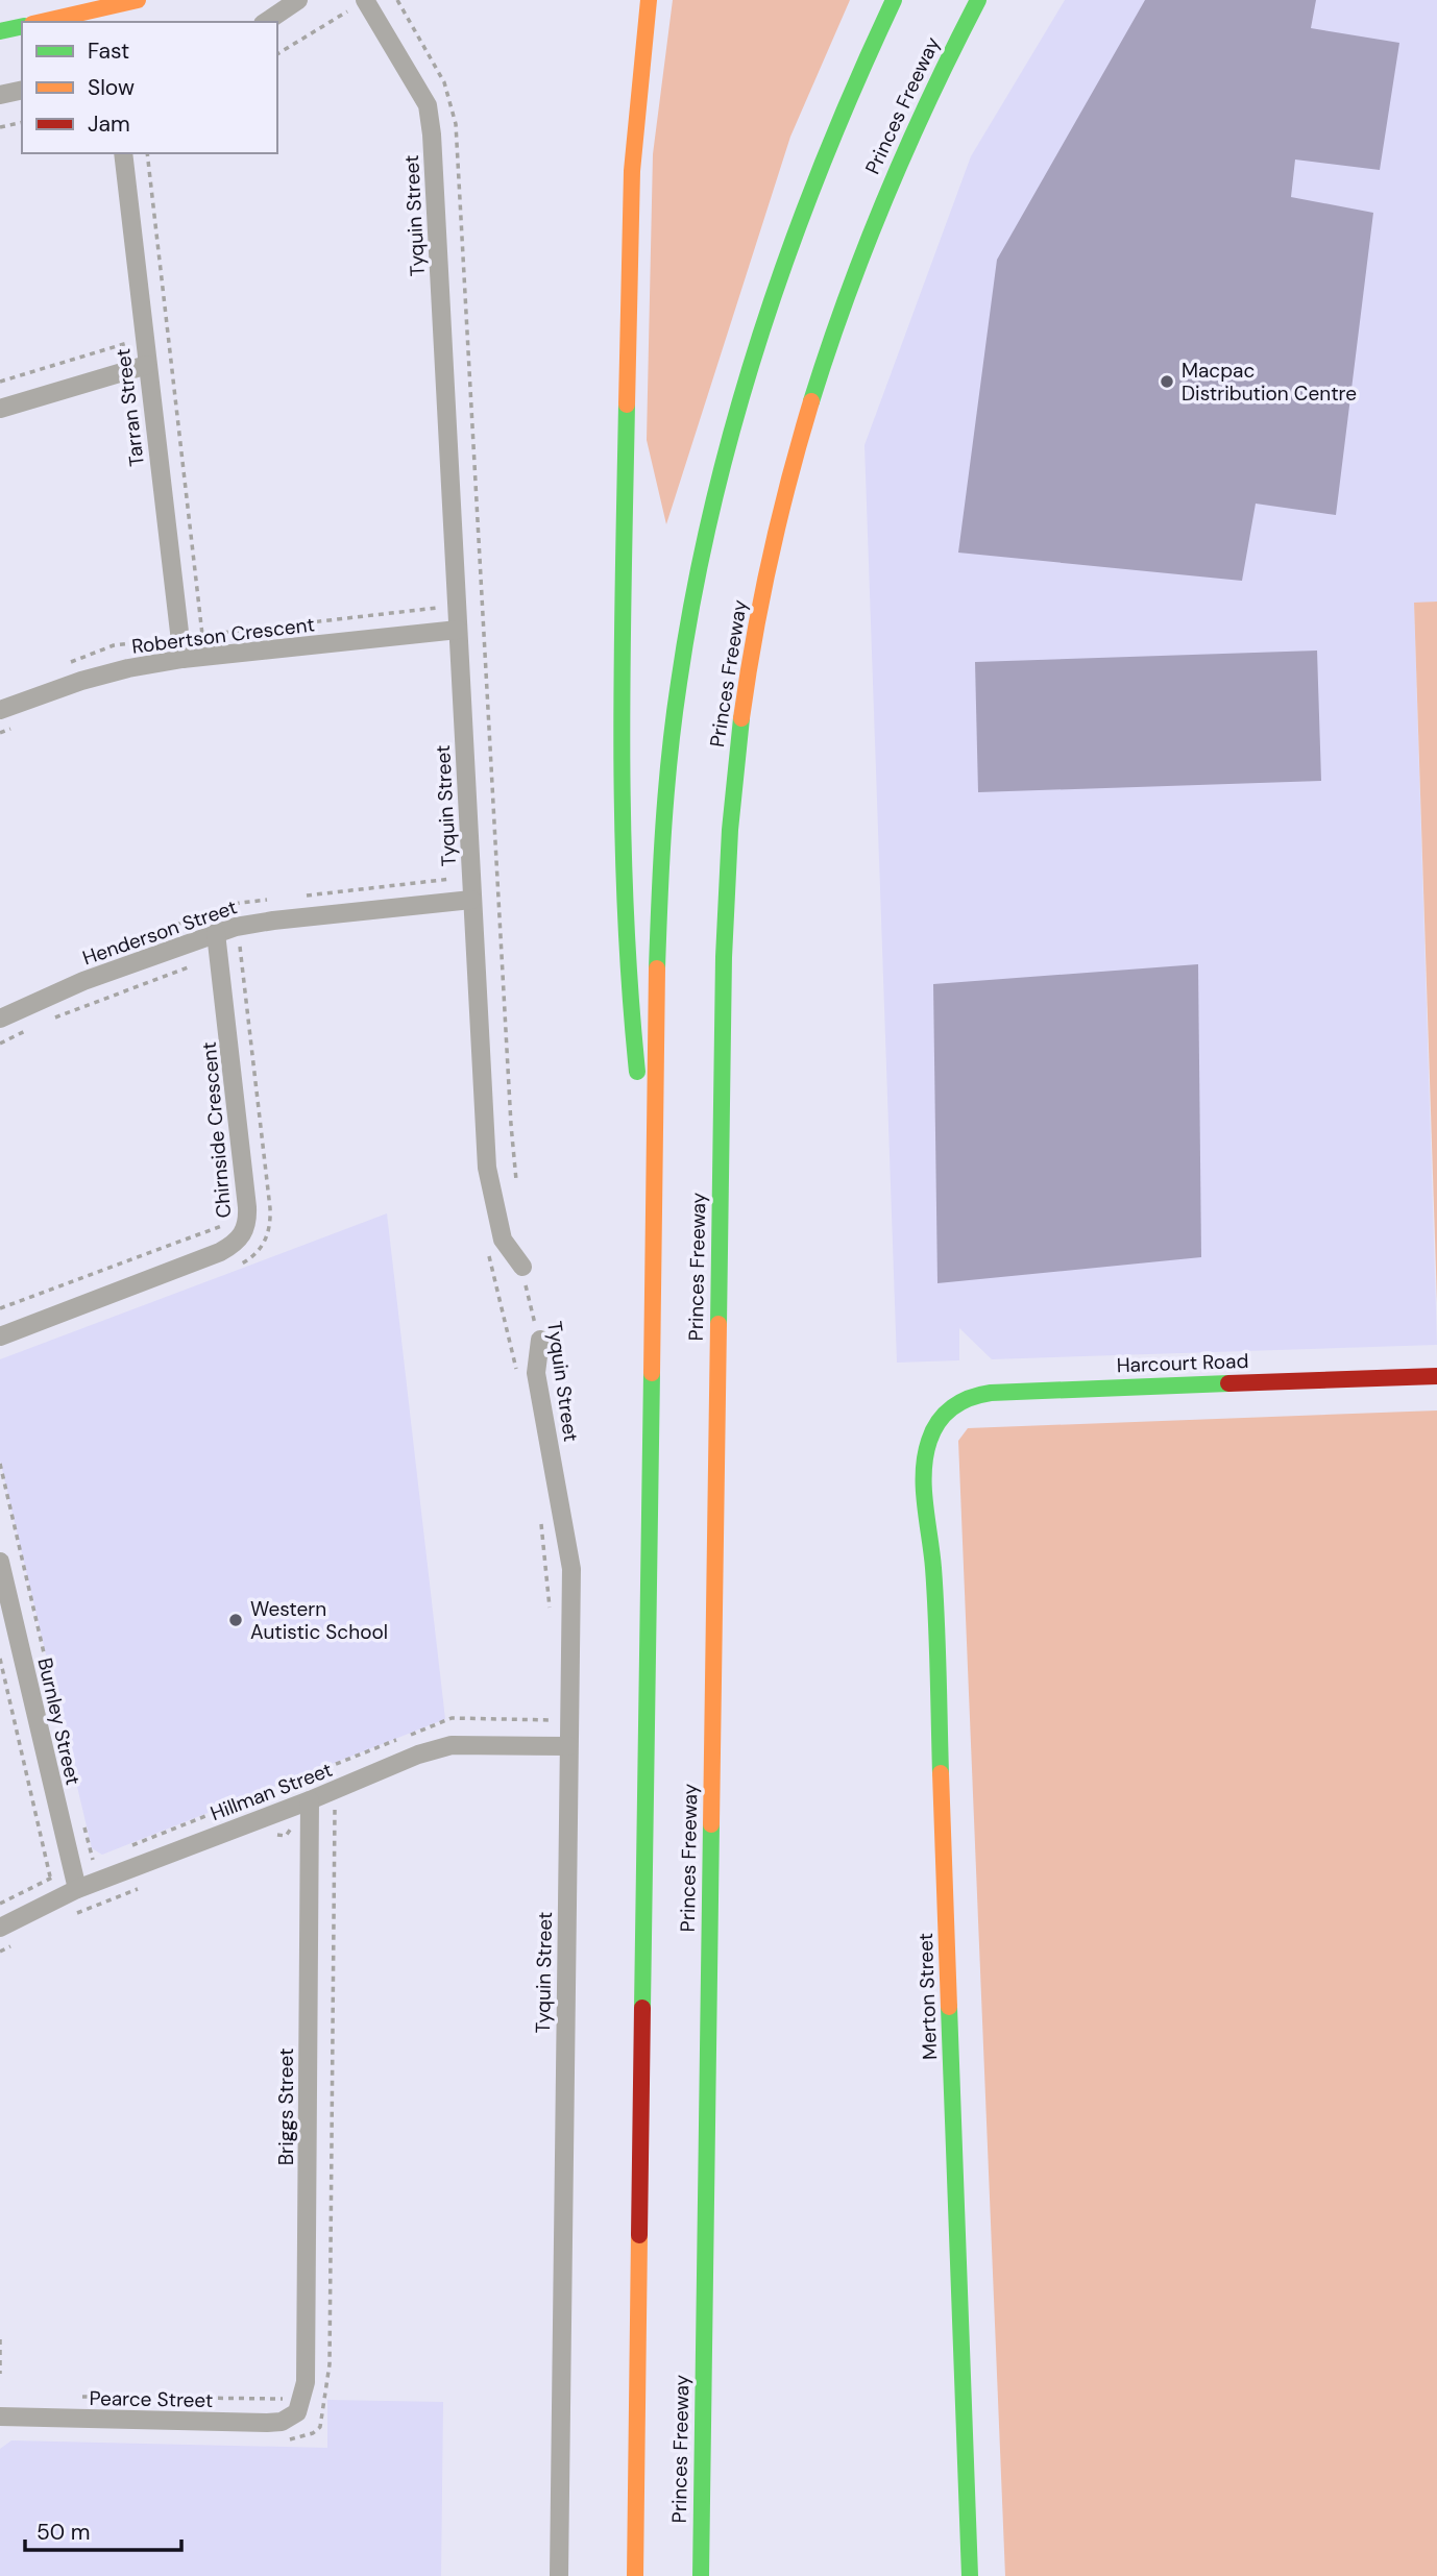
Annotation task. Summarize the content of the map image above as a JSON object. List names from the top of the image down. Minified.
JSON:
{"streets":{"main road":["Princes Freeway","Harcourt Road","Merton Street"],"street":["Tyquin Street","Tarran Street","Robertson Crescent","Henderson Street","Chirnside Crescent","Burnley Street","Hillman Street","Briggs Street","Pearce Street"]},"crossings":[["Tyquin Street","Robertson Crescent"],["Tyquin Street","Henderson Street"],["Tyquin Street","Hillman Street"],["Tarran Street","Robertson Crescent"],["Henderson Street","Chirnside Crescent"],["Harcourt Road","Merton Street"],["Burnley Street","Hillman Street"],["Hillman Street","Briggs Street"],["Briggs Street","Pearce Street"]],"places":["Macpac Distribution Centre","Western Autistic School"],"legend":["Fast","Slow","Jam"],"scale_bar":"50 m"}
